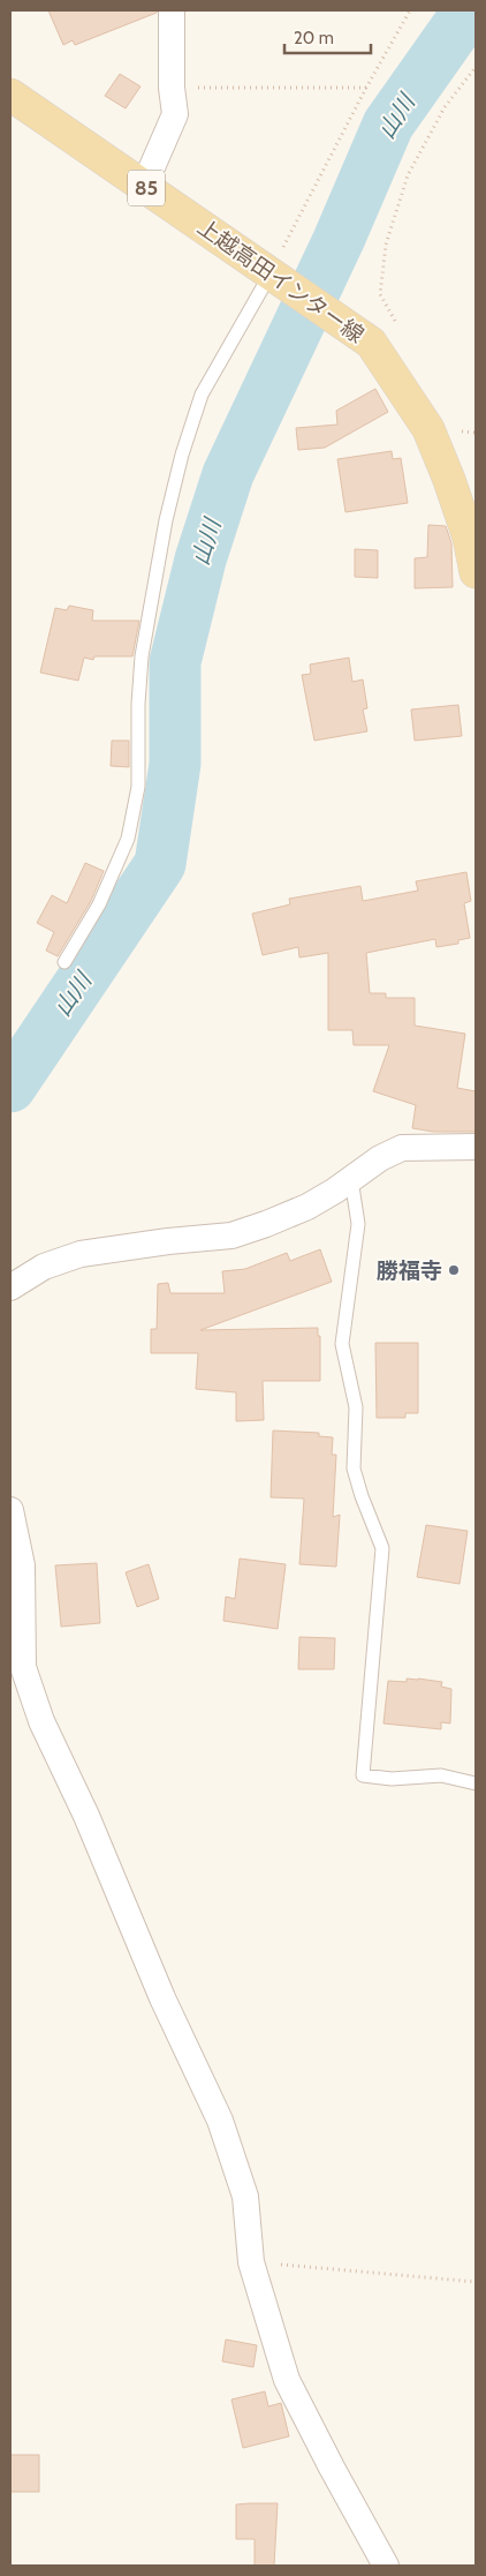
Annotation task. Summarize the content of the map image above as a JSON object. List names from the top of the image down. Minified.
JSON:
{"streets":{"main road":["85","上越高田インター線"]},"water":["山川"],"places":["勝福寺"],"scale_bar":"20 m"}
